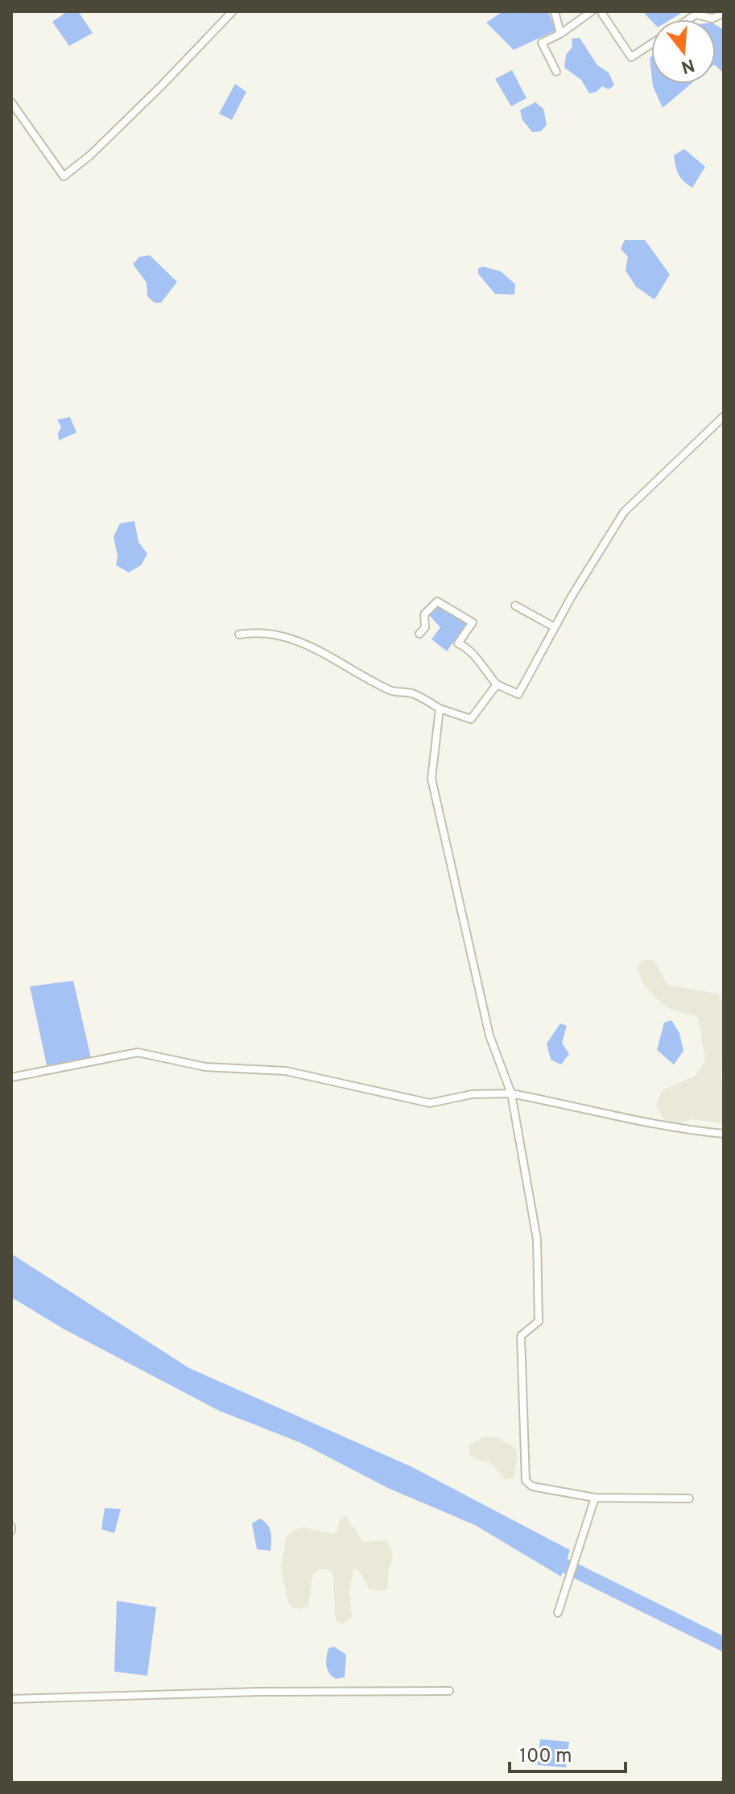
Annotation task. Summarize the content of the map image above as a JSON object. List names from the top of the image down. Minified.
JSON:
{"scale_bar":"100 m","north":"bottom"}
